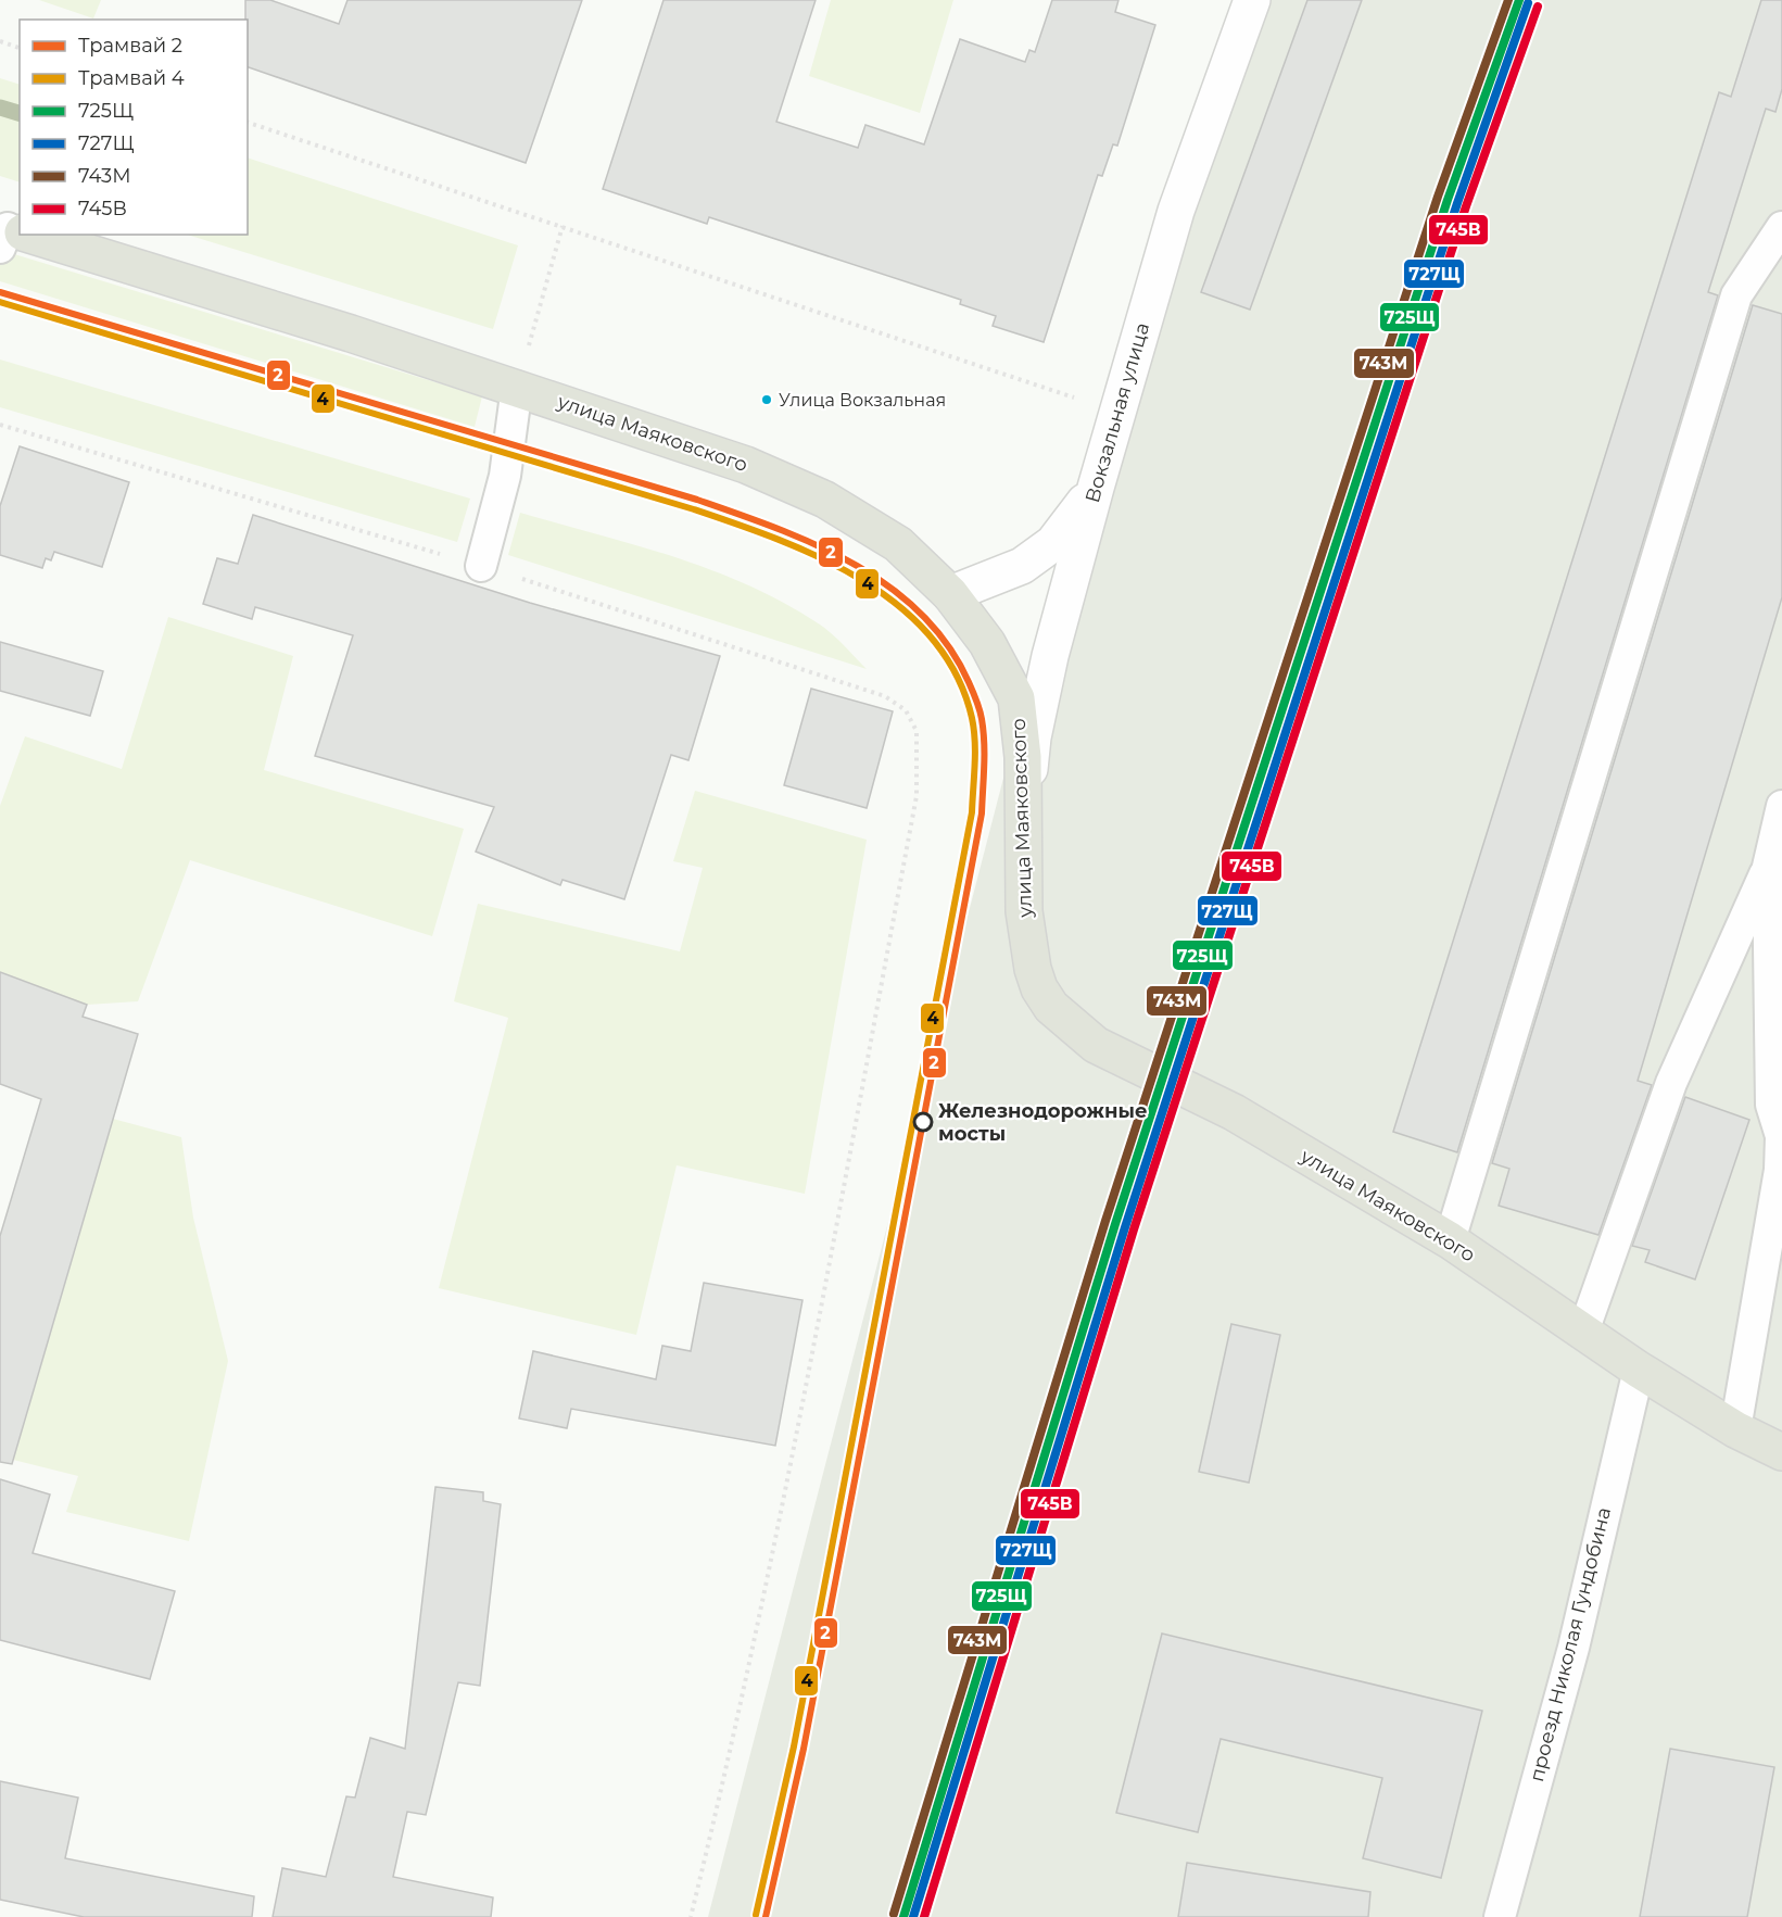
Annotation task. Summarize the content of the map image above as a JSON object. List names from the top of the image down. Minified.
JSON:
{"streets":{"main road":["улица Маяковского"],"street":["Вокзальная улица"],"lane":["проезд Николая Гундобина"]},"crossings":[["Вокзальная улица","улица Маяковского"],["улица Маяковского","проезд Николая Гундобина"]],"places":["Улица Вокзальная","Железнодорожные мосты"],"lines":["transit line 725Щ","transit line 743М","transit line 727Щ","transit line 745В","tram line 2","tram line 4"],"legend":["Трамвай 2","Трамвай 4","725Щ","727Щ","743М","745В"]}
